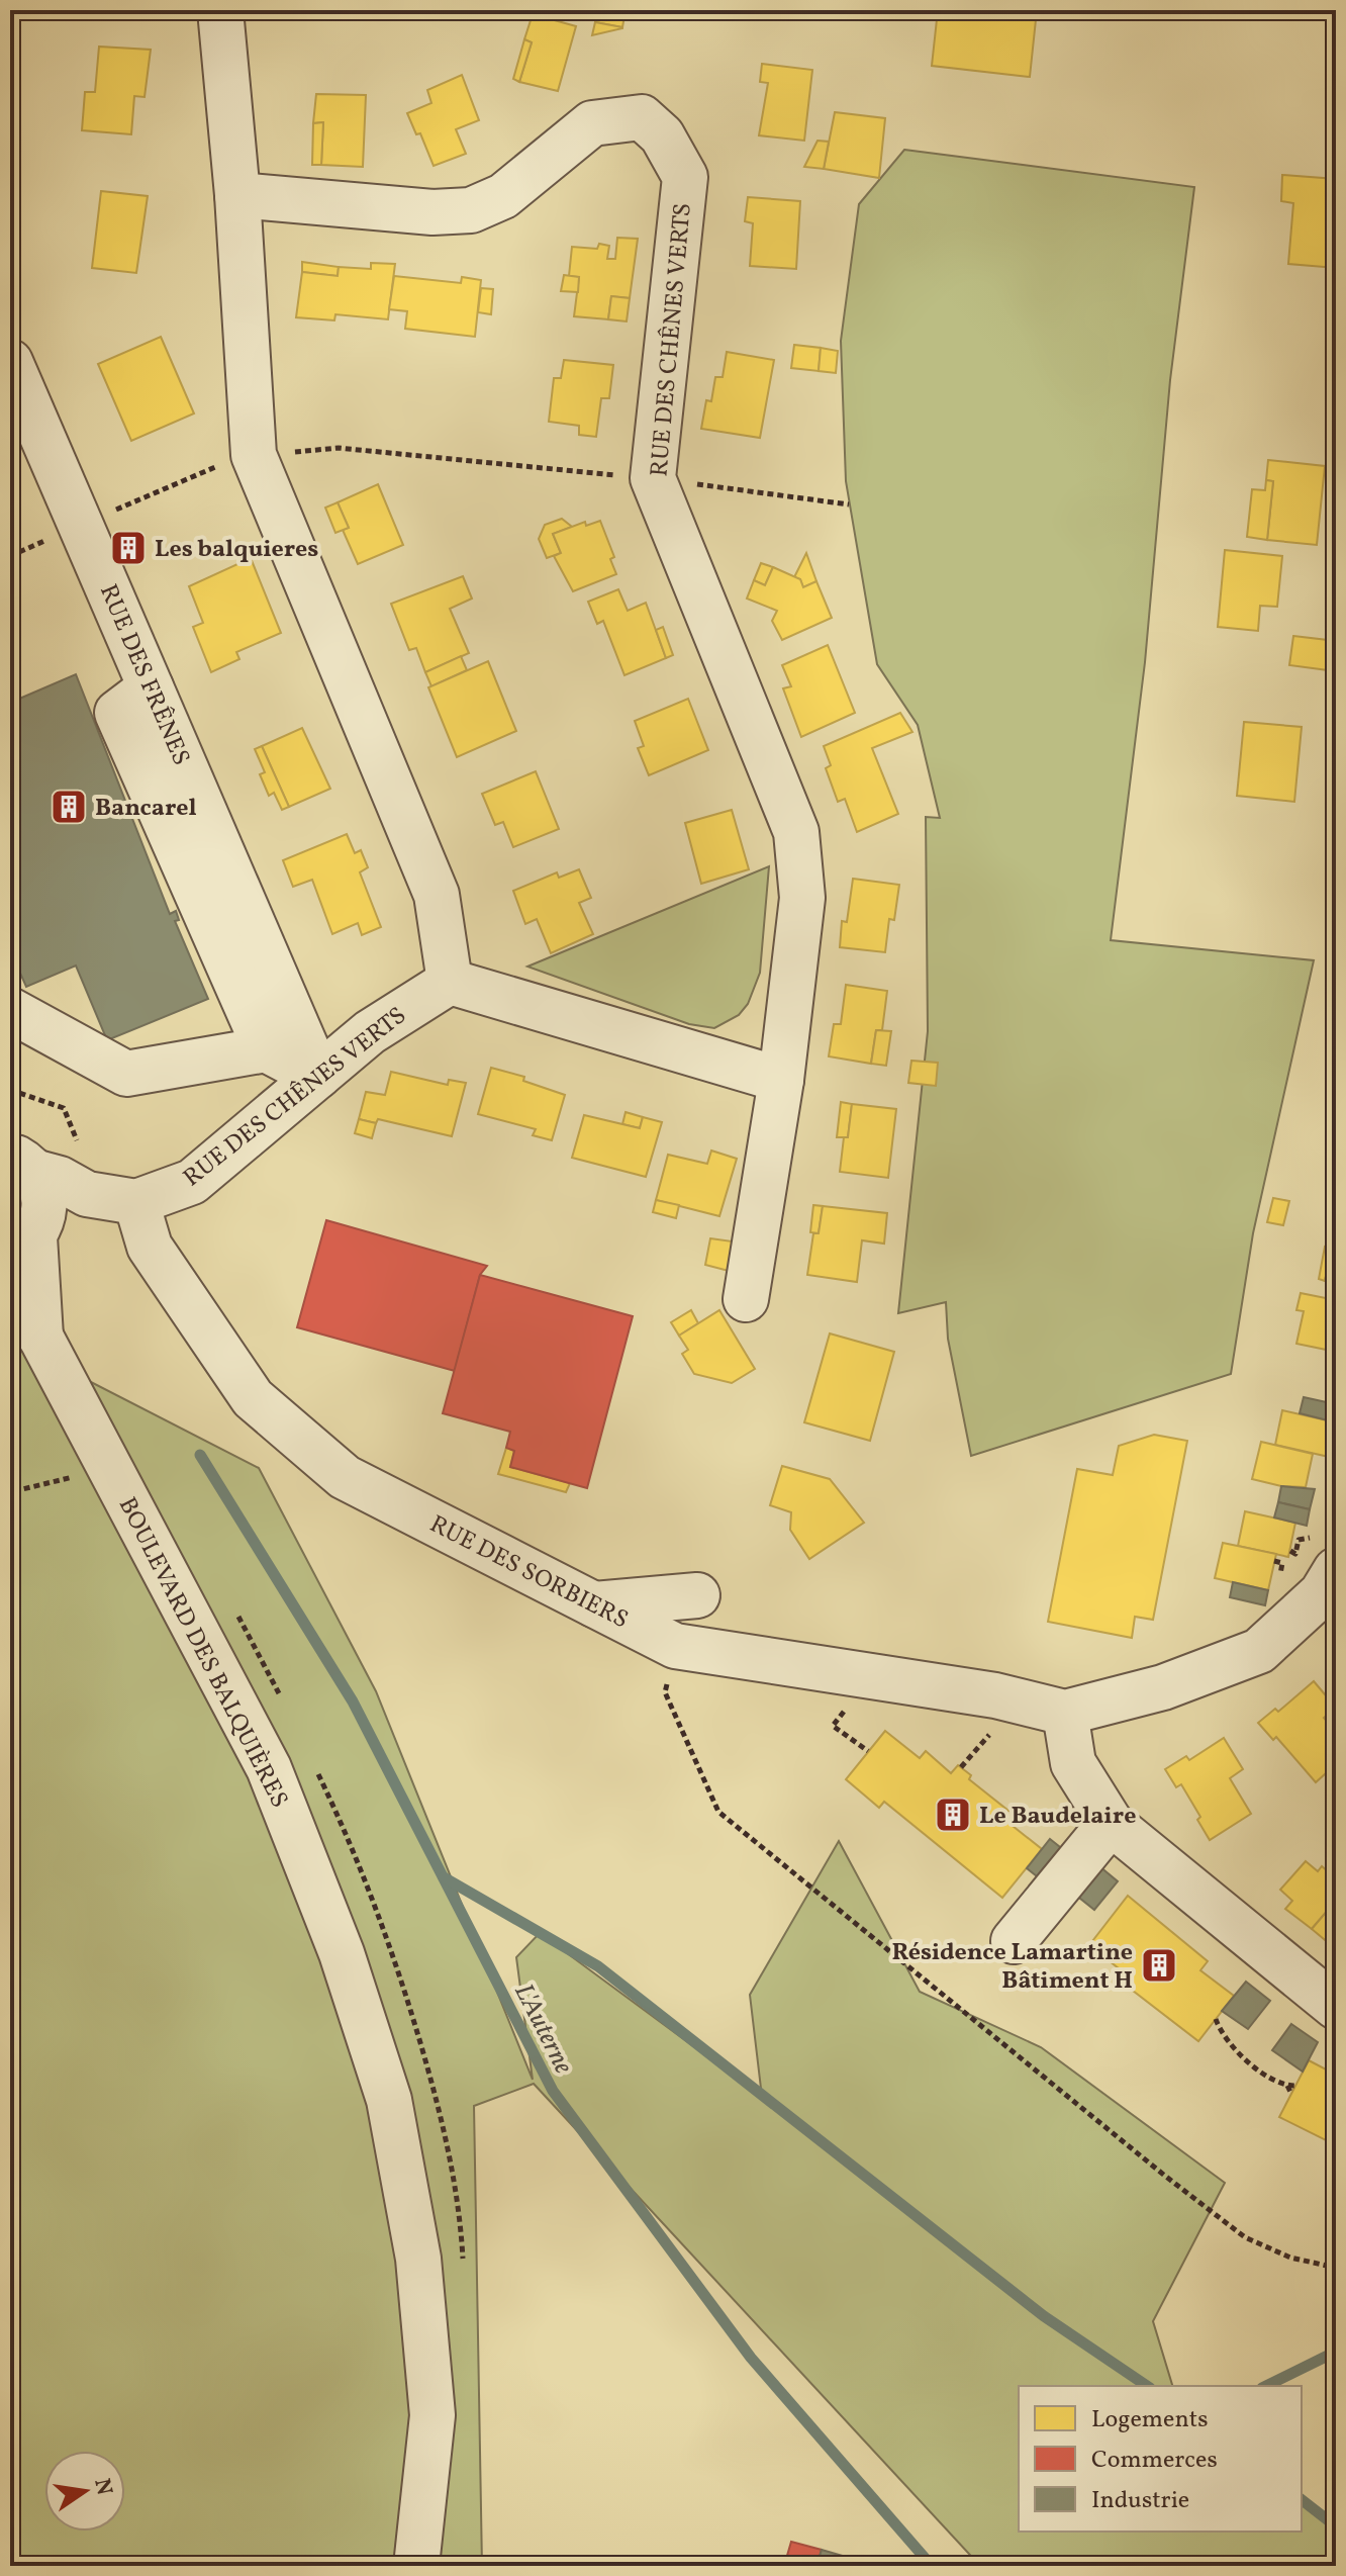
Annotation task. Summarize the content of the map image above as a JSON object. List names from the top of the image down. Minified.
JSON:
{"streets":{"street":["RUE DES CHÊNES VERTS","RUE DES FRÊNES","RUE DES SORBIERS","BOULEVARD DES BALQUIÈRES"]},"crossings":[["RUE DES CHÊNES VERTS","RUE DES FRÊNES"],["RUE DES CHÊNES VERTS","RUE DES SORBIERS"],["RUE DES CHÊNES VERTS","BOULEVARD DES BALQUIÈRES"]],"water":["L'Auterne"],"places":{"building":["Les balquieres","Bancarel","Le Baudelaire","Résidence Lamartine Bâtiment H"]},"legend":["Logements","Commerces","Industrie"],"north":"right"}
